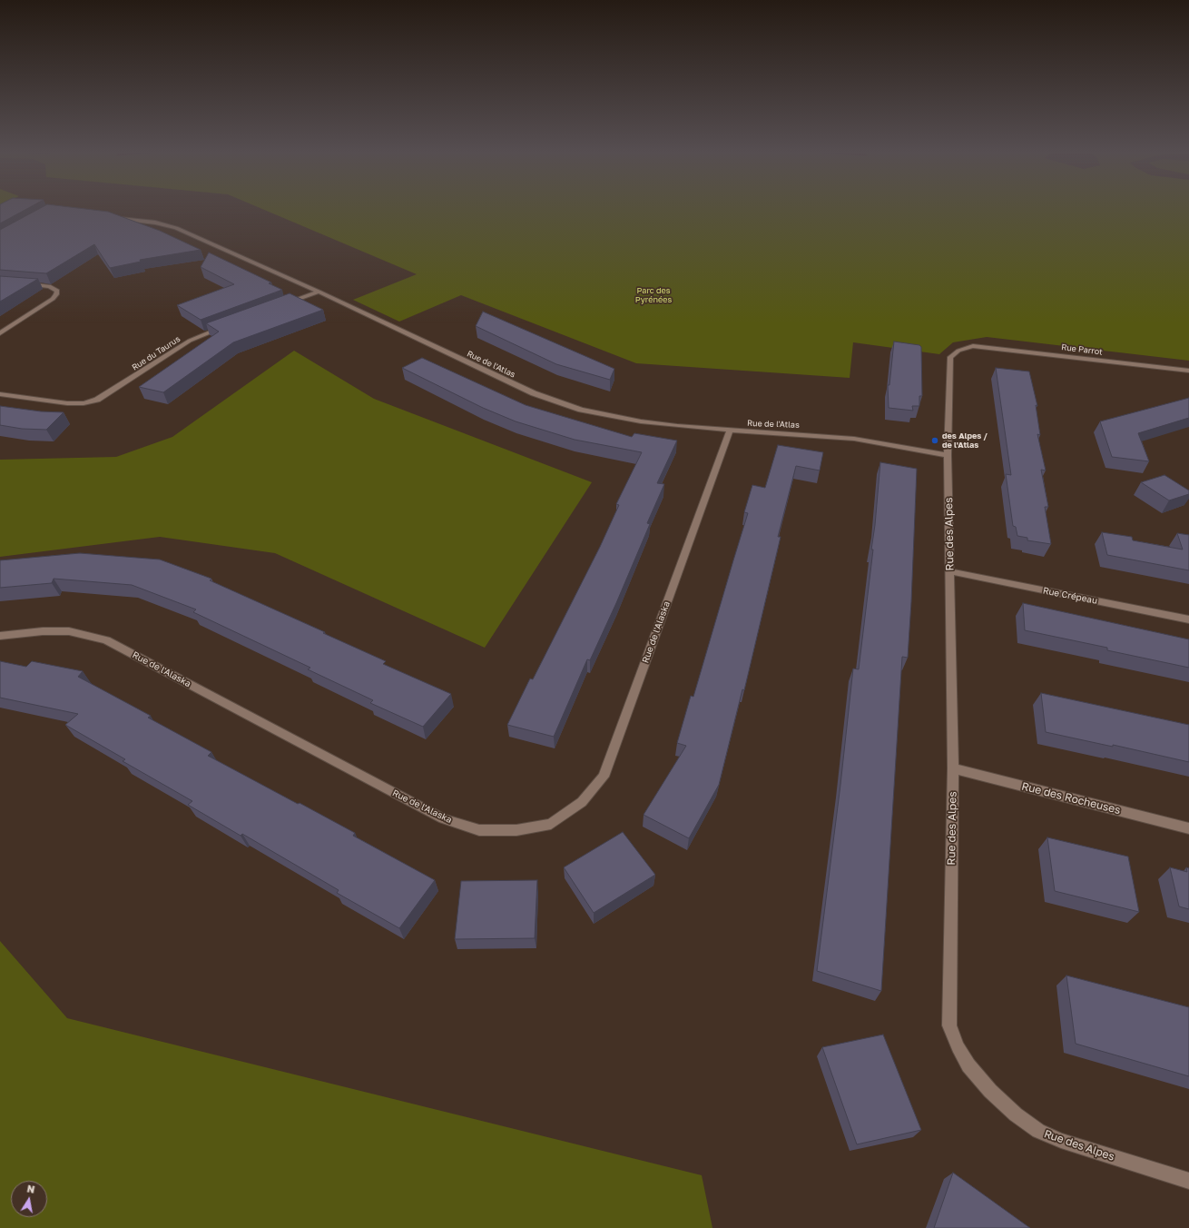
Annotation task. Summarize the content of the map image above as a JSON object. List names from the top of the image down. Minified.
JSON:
{"streets":{"street":["Rue Parrot","Rue du Taurus","Rue de l'Atlas","Rue des Alpes","Rue Crépeau","Rue de l'Alaska","Rue des Rocheuses"]},"crossings":[["Rue Parrot","Rue des Alpes"],["Rue de l'Atlas","Rue des Alpes"],["Rue de l'Atlas","Rue de l'Alaska"],["Rue des Alpes","Rue Crépeau"],["Rue des Alpes","Rue des Rocheuses"]],"parks":["Parc des Pyrénées"],"places":["des Alpes / de l'Atlas"],"north":"top"}
